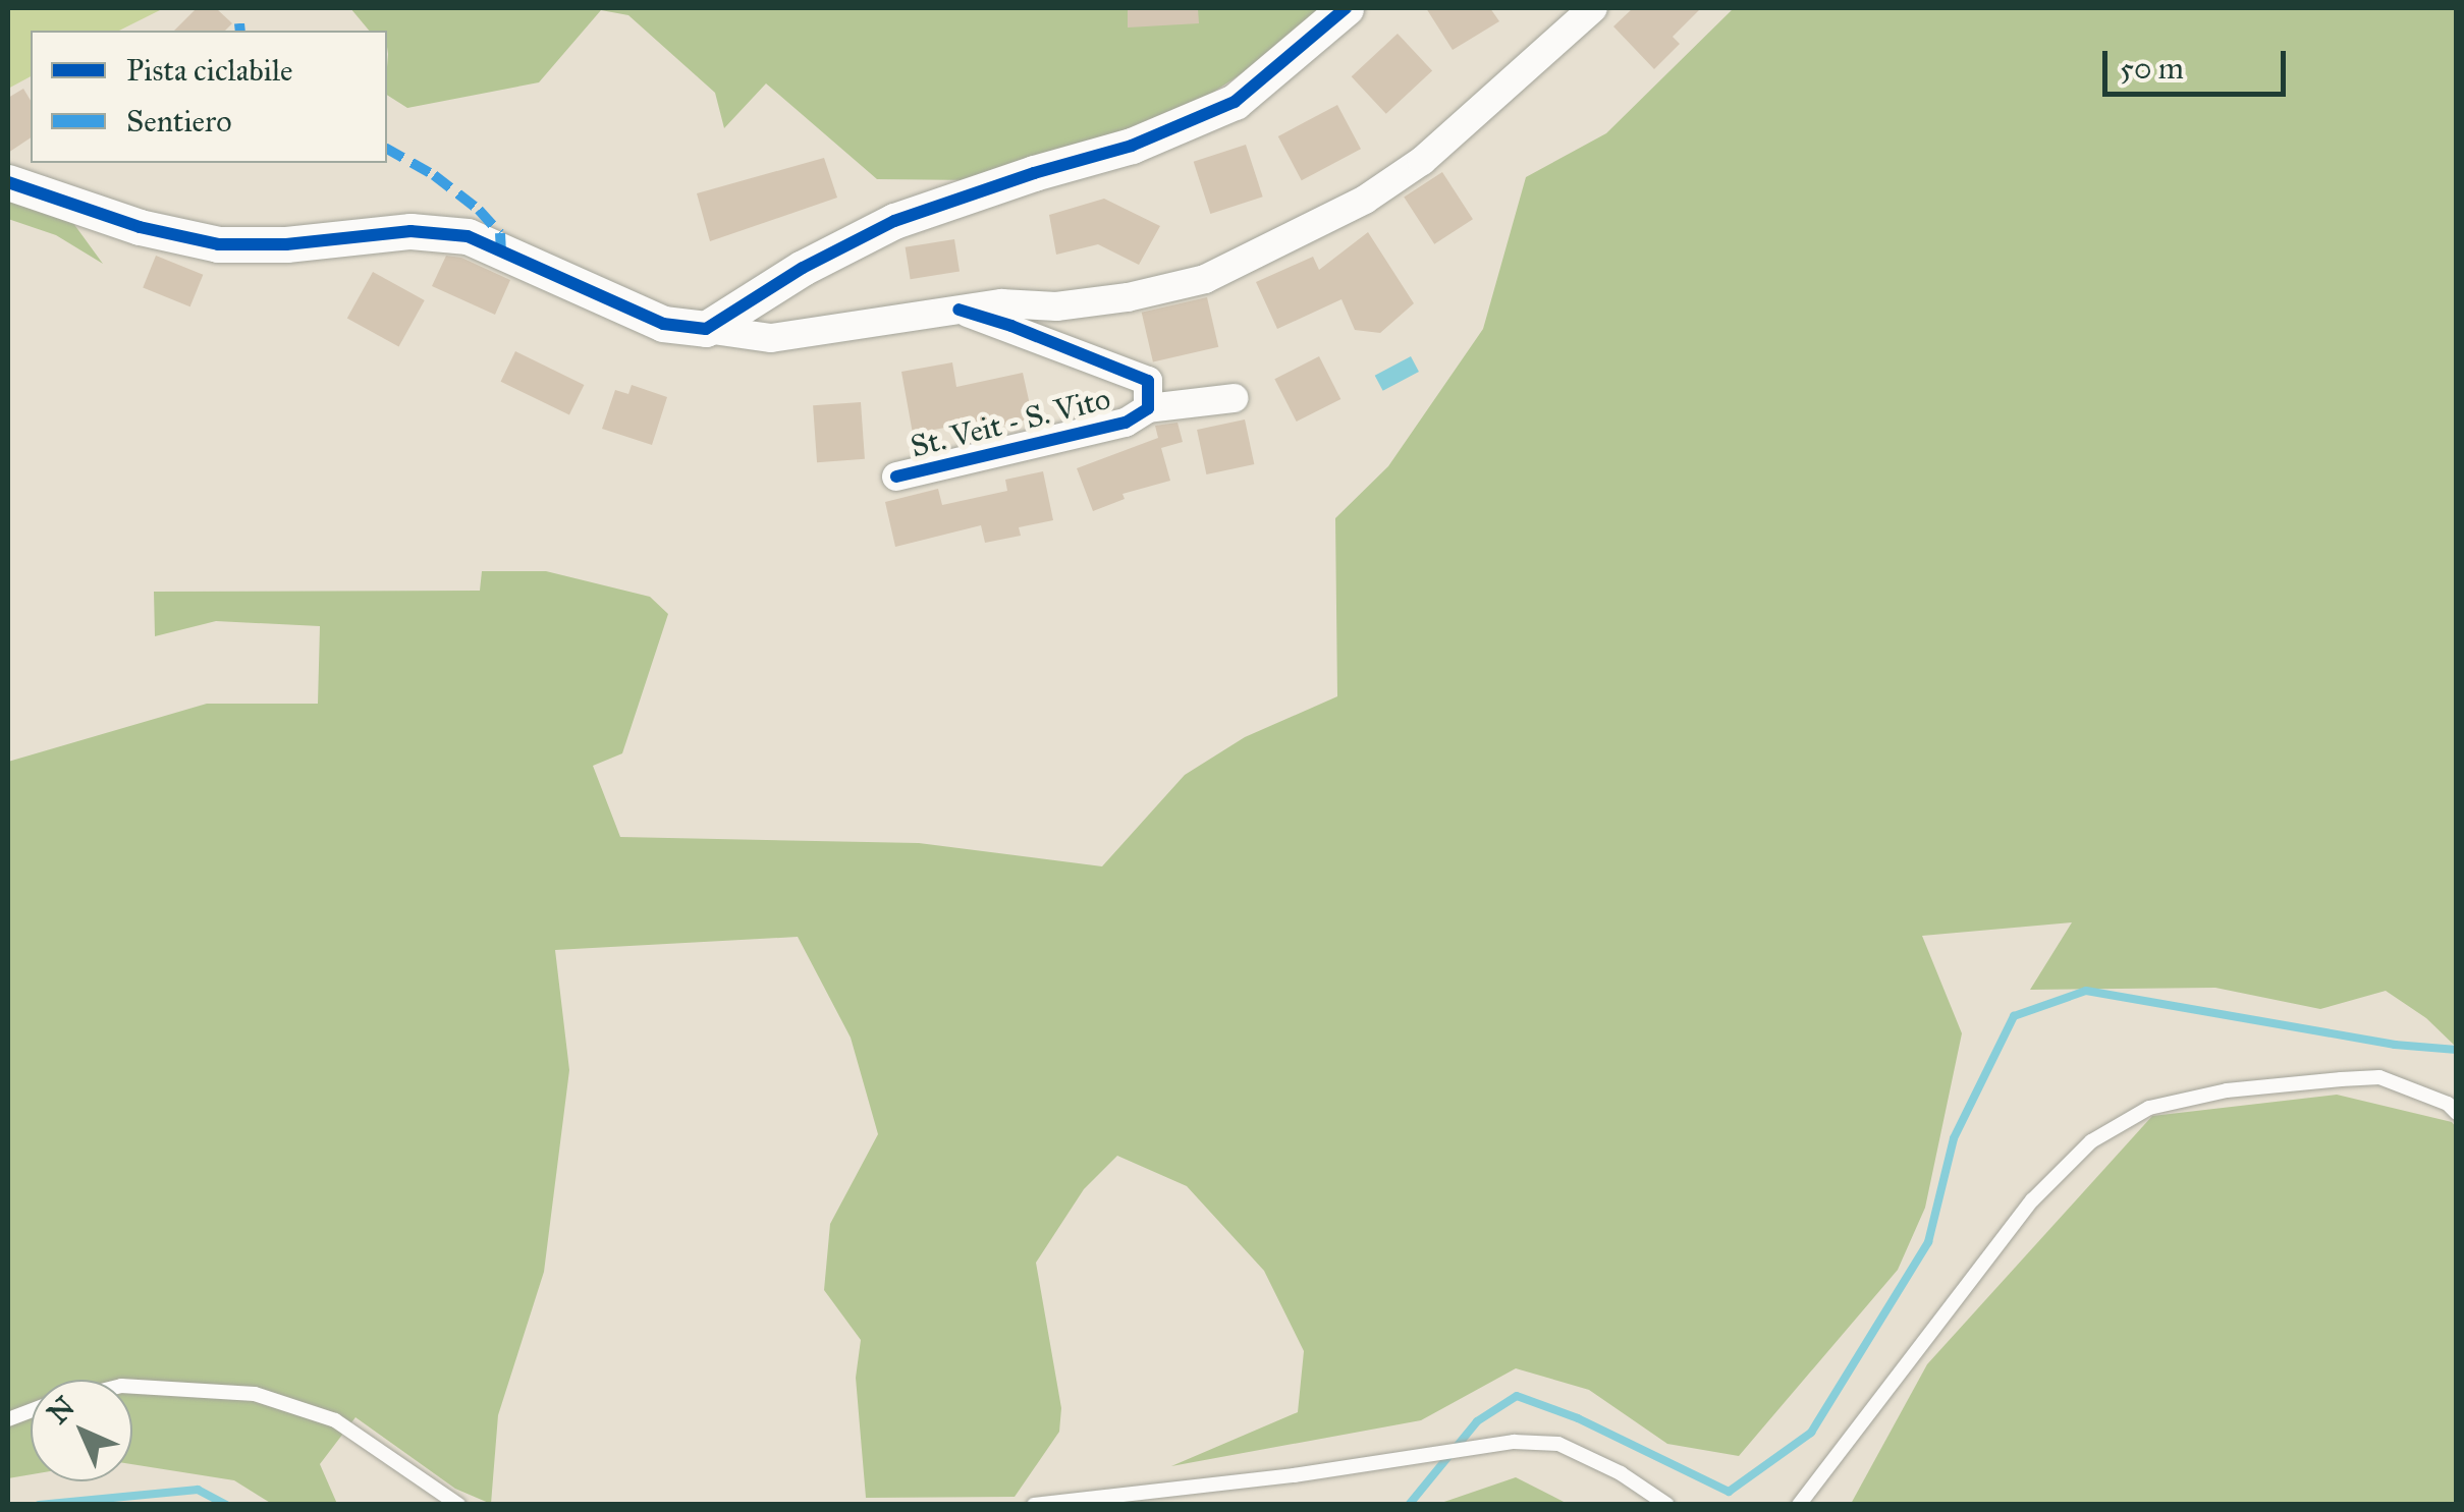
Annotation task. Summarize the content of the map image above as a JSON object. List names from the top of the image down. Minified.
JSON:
{"streets":{"street":["St. Veit - S. Vito"]},"legend":["Pista ciclabile","Sentiero"],"scale_bar":"50 m","north":"top left"}
